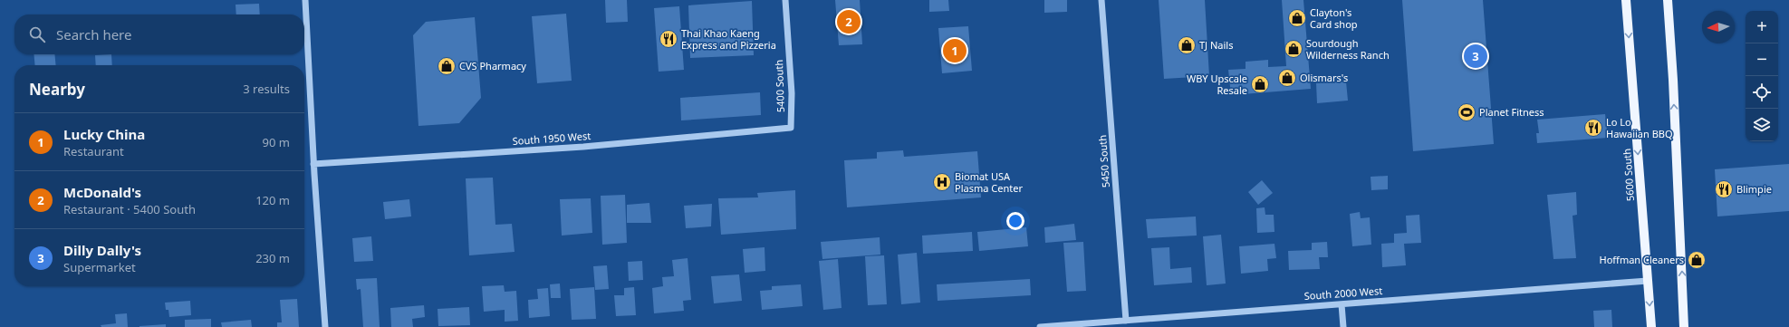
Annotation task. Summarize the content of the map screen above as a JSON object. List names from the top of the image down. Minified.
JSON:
{"streets":{"main road":["5600 South"],"street":["5400 South","South 1950 West","5450 South","South 2000 West"]},"crossings":[["5400 South","South 1950 West"],["5450 South","South 2000 West"],["5600 South","South 2000 West"]],"places":{"shop":["Clayton's Card shop","TJ Nails","Sourdough Wilderness Ranch","CVS Pharmacy","Olismars's","WBY Upscale Resale","Hoffman Cleaners"],"restaurant":["Thai Khao Kaeng Express and Pizzeria","Lo Lo Hawaiian BBQ","Blimpie"],"sports":["Planet Fitness"],"hospital":["Biomat USA Plasma Center"]},"north":"left","page":{"pins":["2","1","3"],"map_buttons":["+","−"],"search":"Search here","heading":["Nearby","3 results"],"list":[{"mark":"1","name":"Lucky China","note":"Restaurant","value":"90 m"},{"mark":"2","name":"McDonald's","note":"Restaurant · 5400 South","value":"120 m"},{"mark":"3","name":"Dilly Dally's","note":"Supermarket","value":"230 m"}]}}
